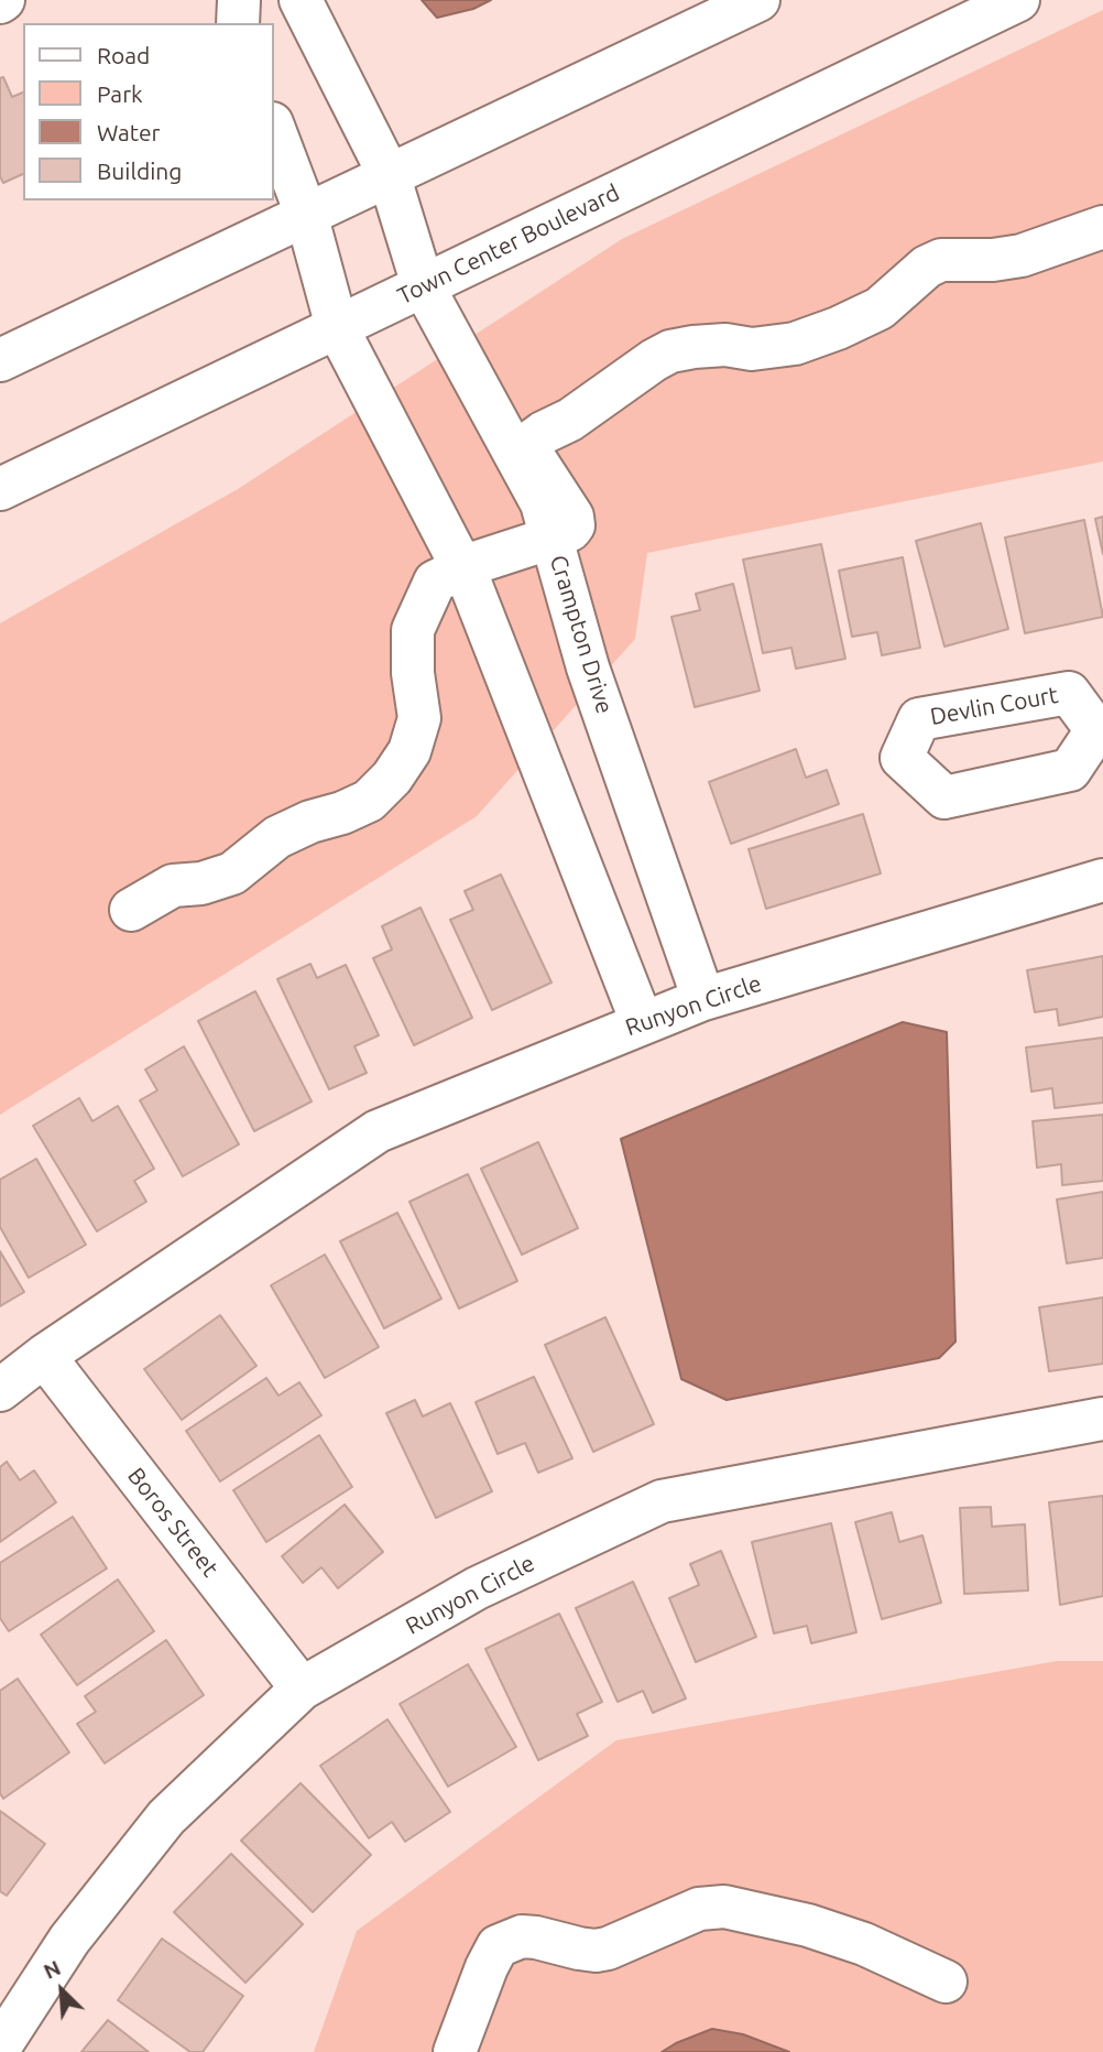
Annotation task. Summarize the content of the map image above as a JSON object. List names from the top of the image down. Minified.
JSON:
{"streets":{"street":["Town Center Boulevard","Crampton Drive","Runyon Circle","Boros Street"]},"crossings":[["Town Center Boulevard","Crampton Drive"],["Crampton Drive","Runyon Circle"],["Runyon Circle","Boros Street"]],"legend":["Road","Park","Water","Building"],"north":"top left"}
